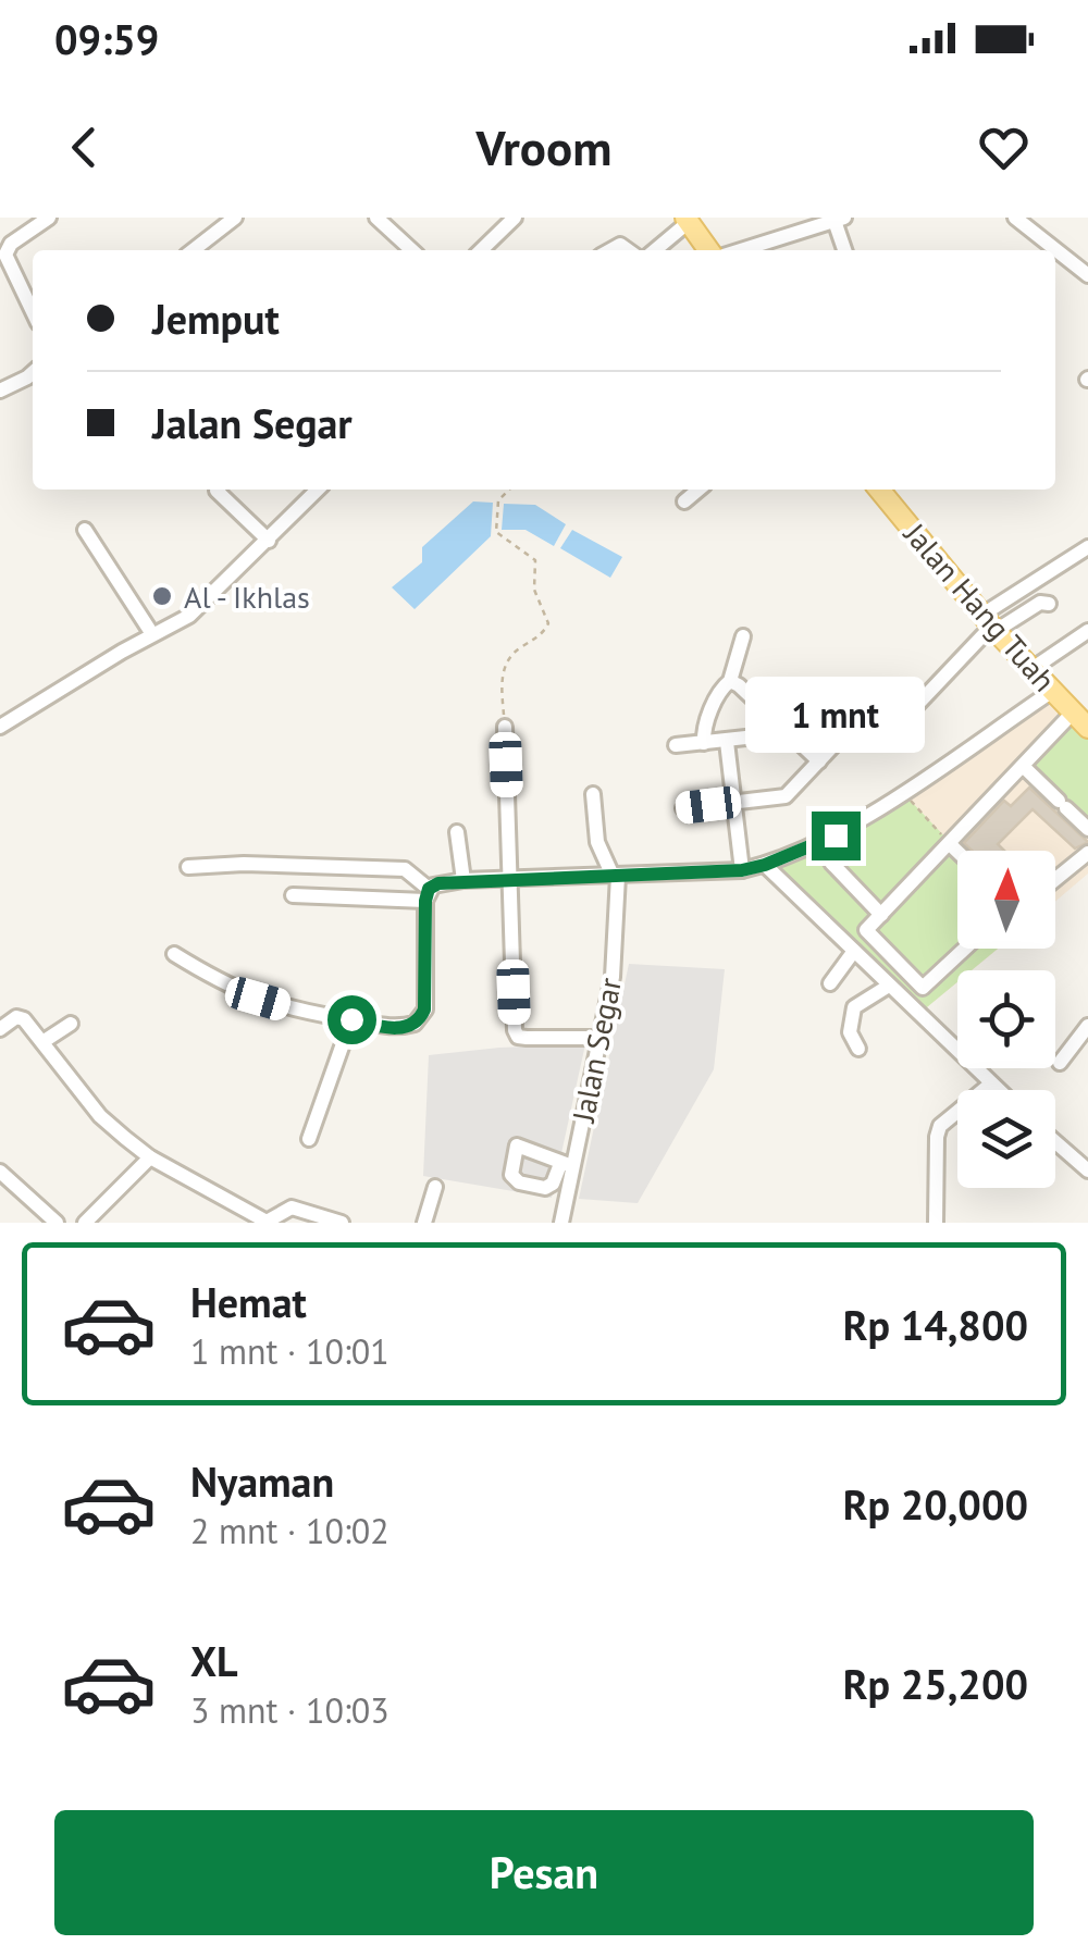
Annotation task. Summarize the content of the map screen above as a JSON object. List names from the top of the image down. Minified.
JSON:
{"streets":{"main road":["Jalan Hang Tuah"],"street":["Jalan Segar"]},"places":["Al - Ikhlas"],"north":"top","page":{"status":"09:59","header":"Vroom","banner":["Jemput","Jalan Segar"],"bubble":"1 mnt","list":[{"name":"Hemat","note":"1 mnt · 10:01","value":"Rp 14,800"},{"name":"Nyaman","note":"2 mnt · 10:02","value":"Rp 20,000"},{"name":"XL","note":"3 mnt · 10:03","value":"Rp 25,200"}],"buttons":"Pesan"}}
